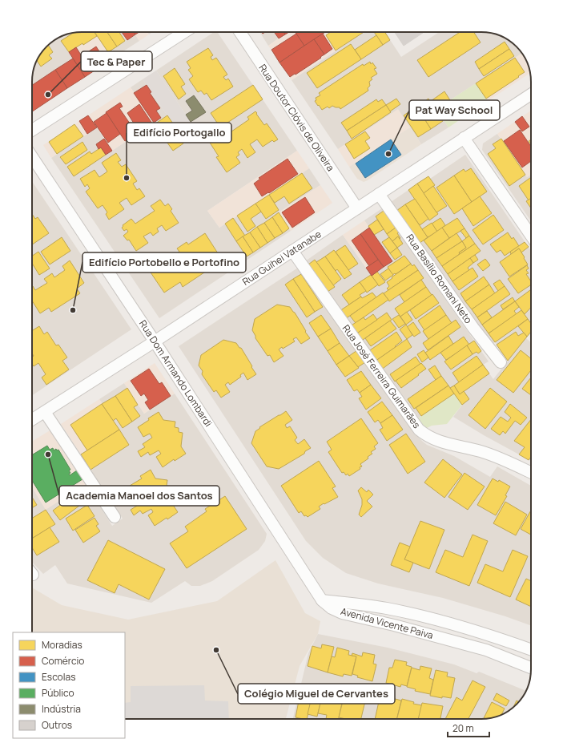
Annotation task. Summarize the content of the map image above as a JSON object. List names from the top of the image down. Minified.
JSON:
{"streets":{"street":["Rua Doutor Clóvis de Oliveira","Rua Guihei Vatanabe","Rua Basílio Romani Neto","Rua Dom Armando Lombardi","Rua José Ferreira Guimarães","Avenida Vicente Paiva"]},"crossings":[["Rua Doutor Clóvis de Oliveira","Rua Guihei Vatanabe"],["Rua Guihei Vatanabe","Rua Basílio Romani Neto"],["Rua Guihei Vatanabe","Rua Dom Armando Lombardi"],["Rua Guihei Vatanabe","Rua José Ferreira Guimarães"],["Rua Dom Armando Lombardi","Avenida Vicente Paiva"]],"places":["Tec & Paper","Pat Way School","Edifício Portogallo","Edifício Portobello e Portofino","Academia Manoel dos Santos","Colégio Miguel de Cervantes"],"legend":["Moradias","Comércio","Escolas","Público","Indústria","Outros"],"scale_bar":"20 m"}
